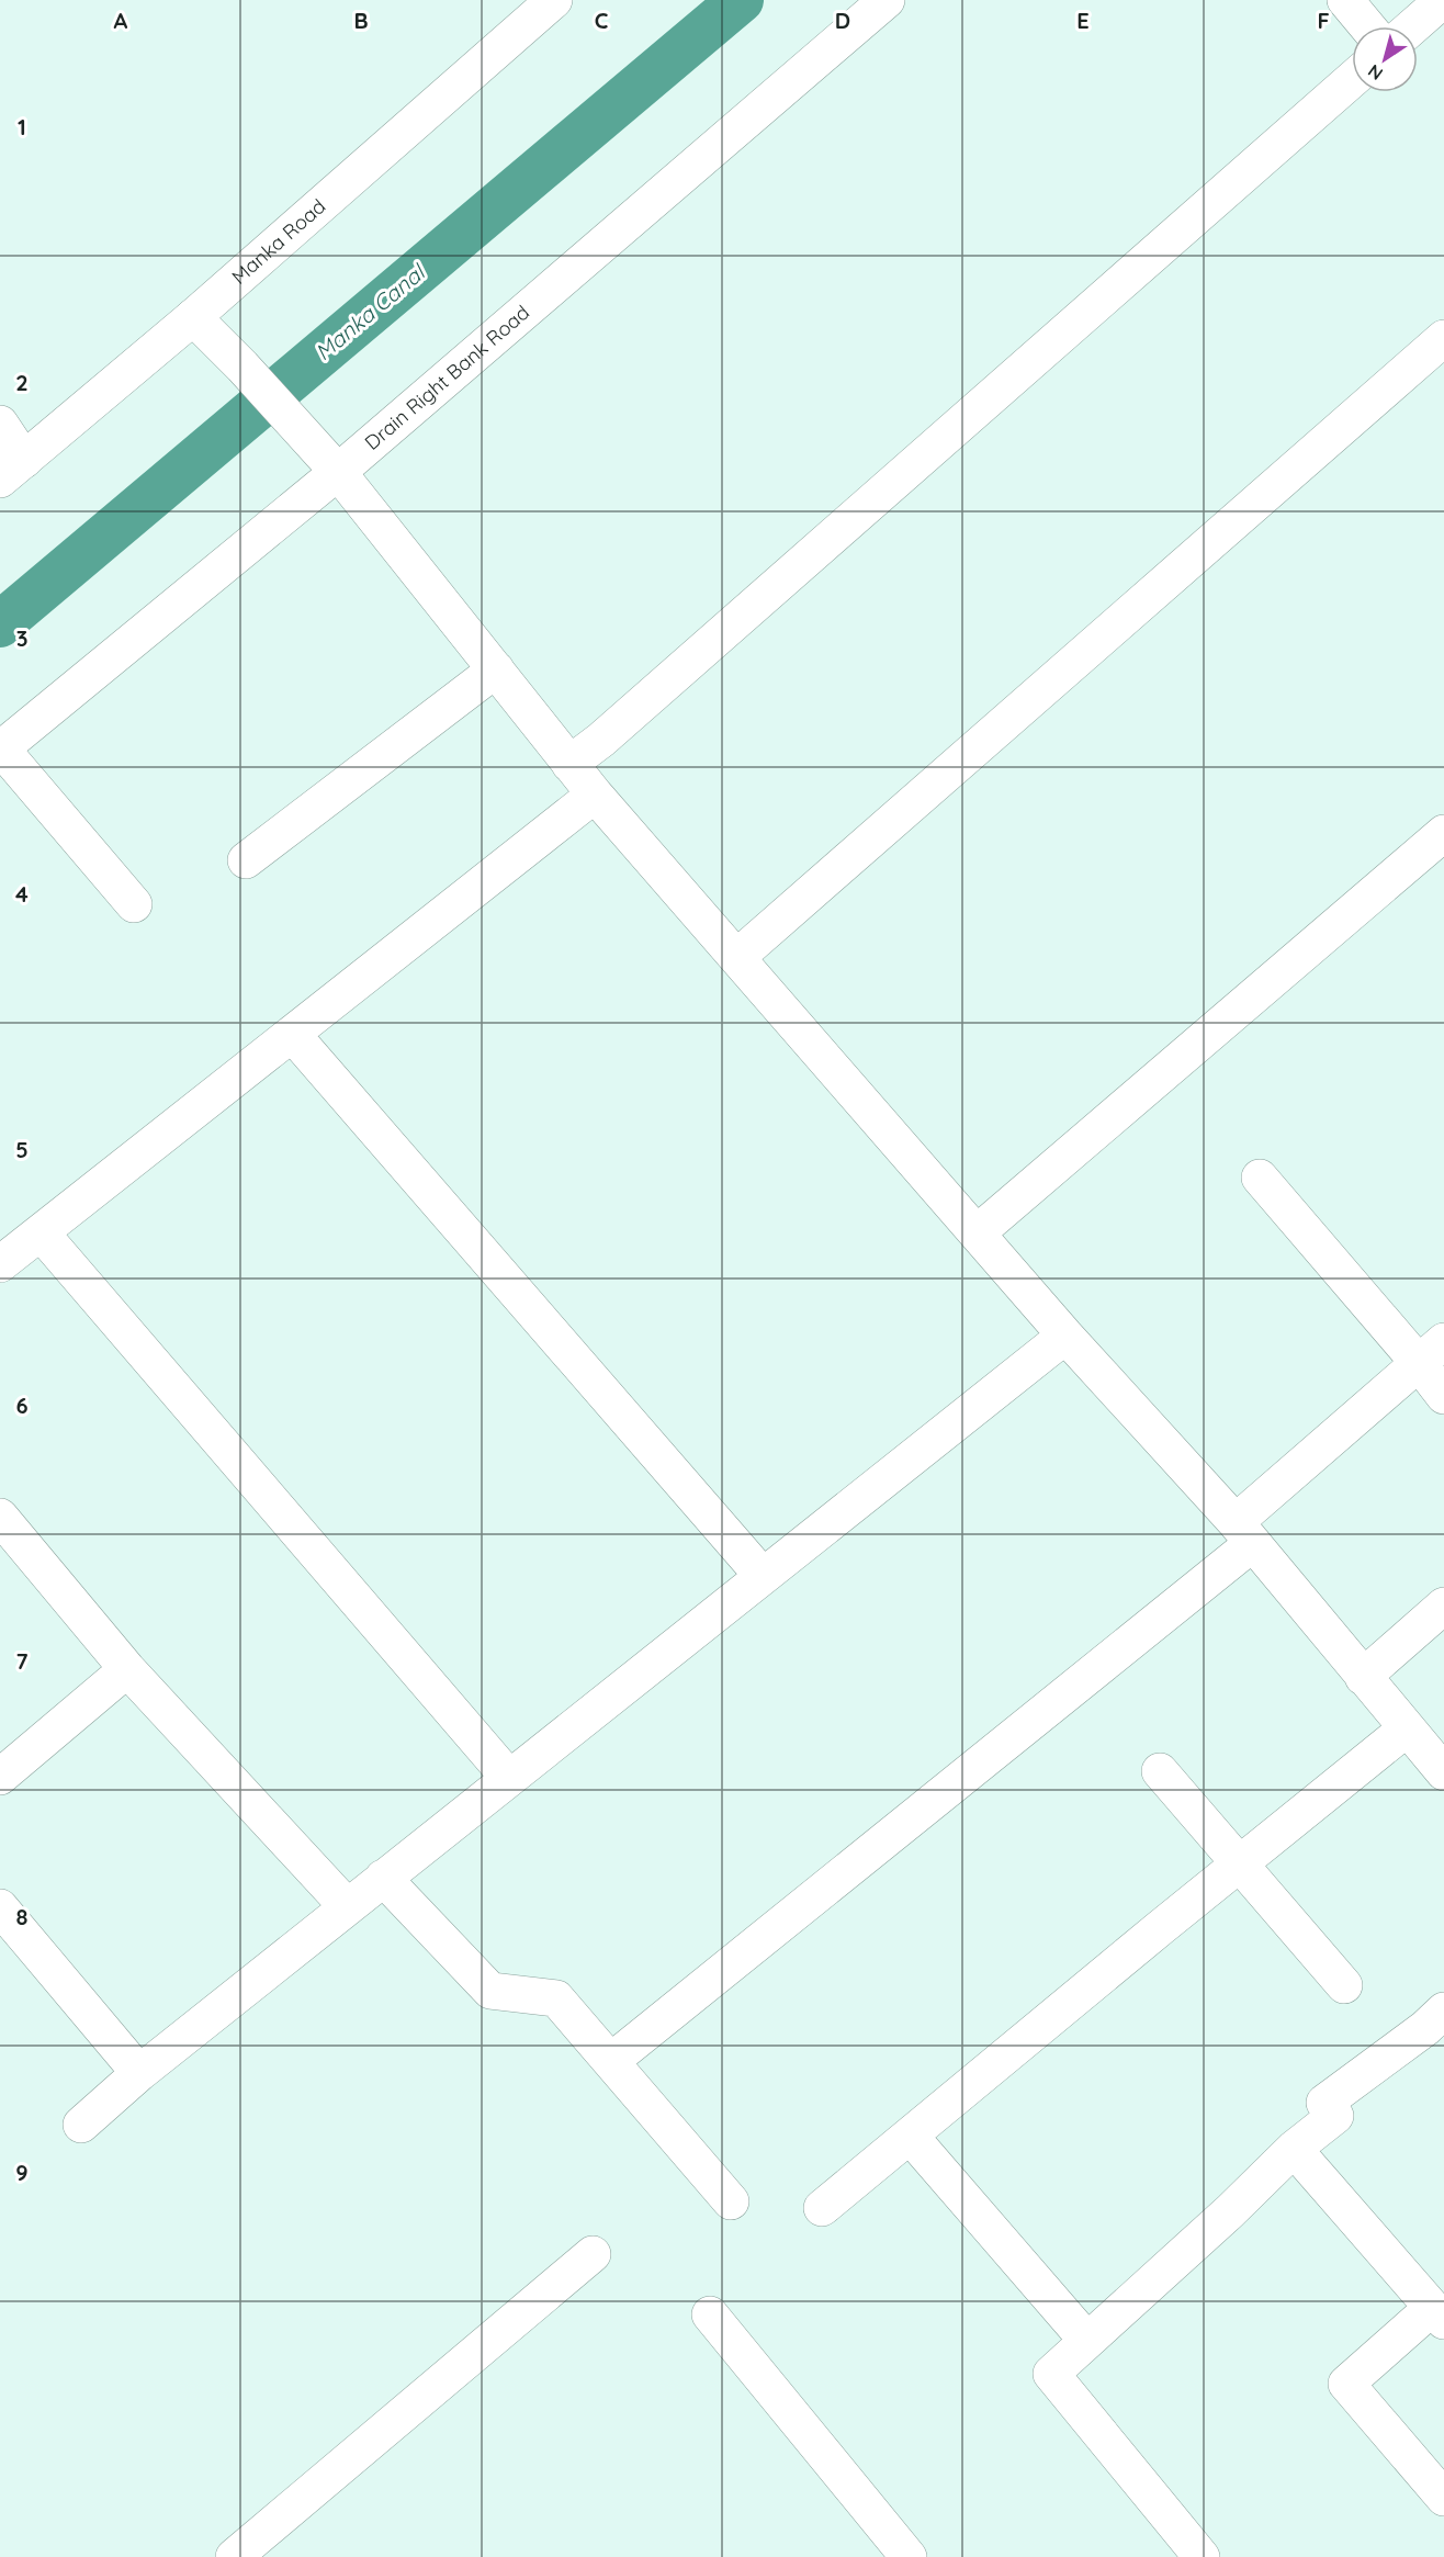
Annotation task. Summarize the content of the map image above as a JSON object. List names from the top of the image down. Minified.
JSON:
{"streets":{"street":["Manka Road","Drain Right Bank Road"]},"water":["Manka Canal"],"north":"bottom left","grid":{"columns":["A","B","C","D","E","F"],"rows":["1","2","3","4","5","6","7","8","9"]}}
